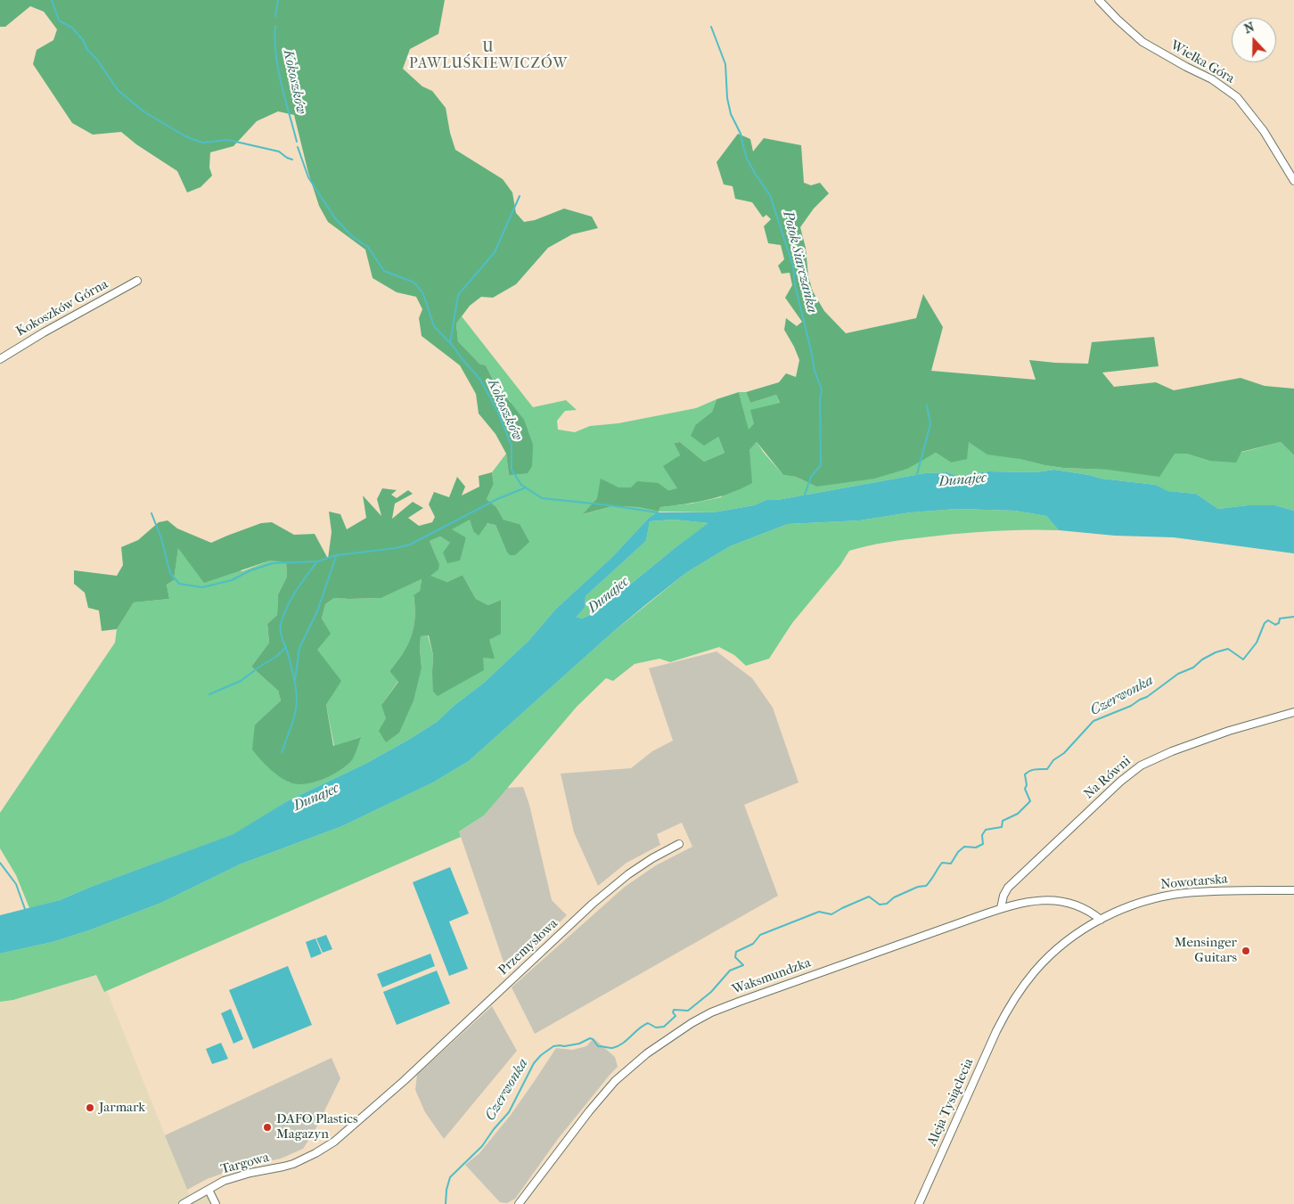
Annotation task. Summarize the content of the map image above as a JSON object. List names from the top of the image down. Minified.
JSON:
{"streets":{"street":["Wielka Góra","Kokoszków Górna","Na Równi","Nowotarska","Przemysłowa","Waksmundzka","Aleja Tysiąclecia","Targowa"]},"crossings":[["Na Równi","Waksmundzka"],["Nowotarska","Waksmundzka"],["Nowotarska","Aleja Tysiąclecia"],["Przemysłowa","Targowa"]],"districts":["U PAWLUŚKIEWICZÓW"],"water":["Kokoszków","Potok Siarczanka","Dunajec","Czerwonka"],"places":["Mensinger Guitars","Jarmark","DAFO Plastics Magazyn"],"north":"top"}
